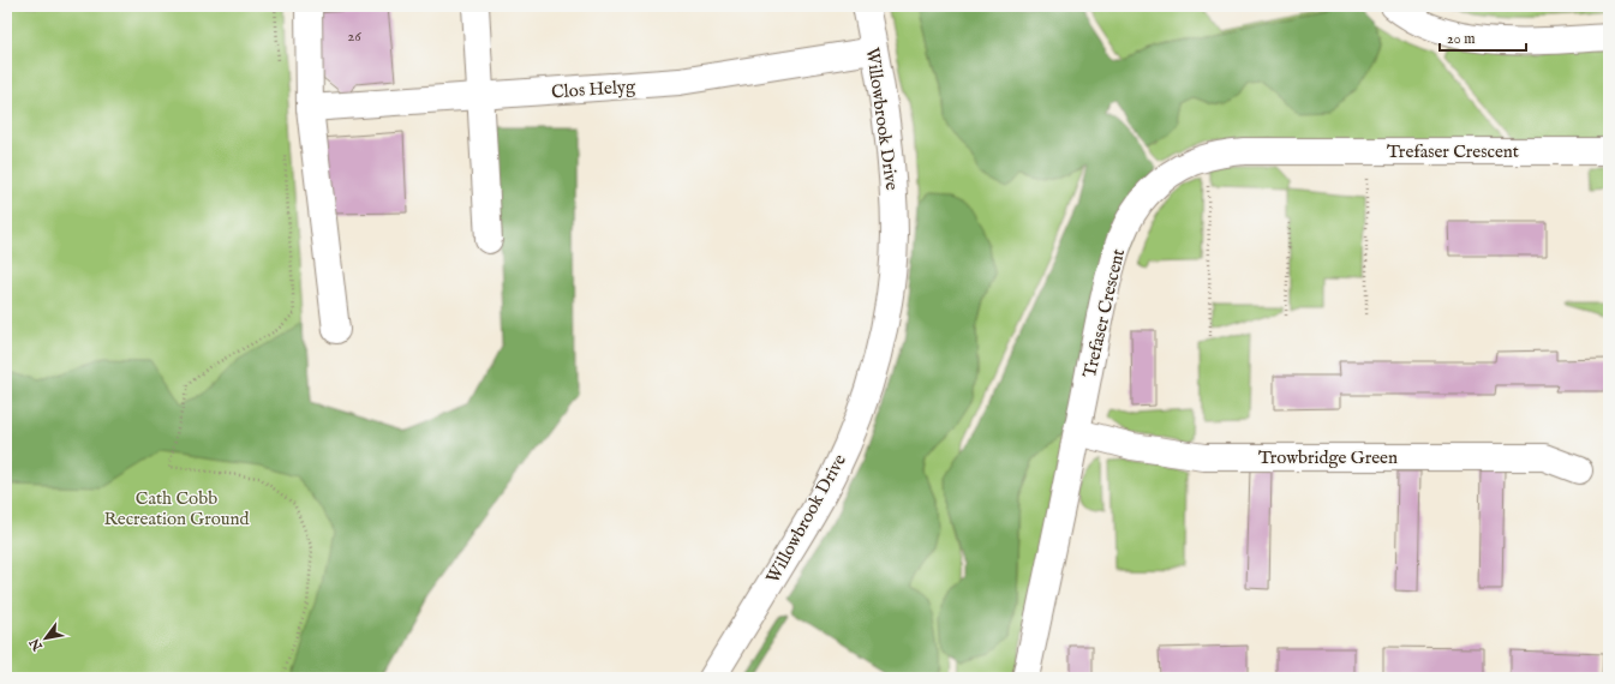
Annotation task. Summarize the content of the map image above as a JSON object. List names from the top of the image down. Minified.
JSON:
{"streets":{"street":["Clos Helyg","Willowbrook Drive","Trefaser Crescent","Trowbridge Green"]},"crossings":[["Clos Helyg","Willowbrook Drive"],["Trefaser Crescent","Trowbridge Green"]],"parks":["Cath Cobb Recreation Ground"],"house_numbers":["26"],"scale_bar":"20 m","north":"bottom left"}
